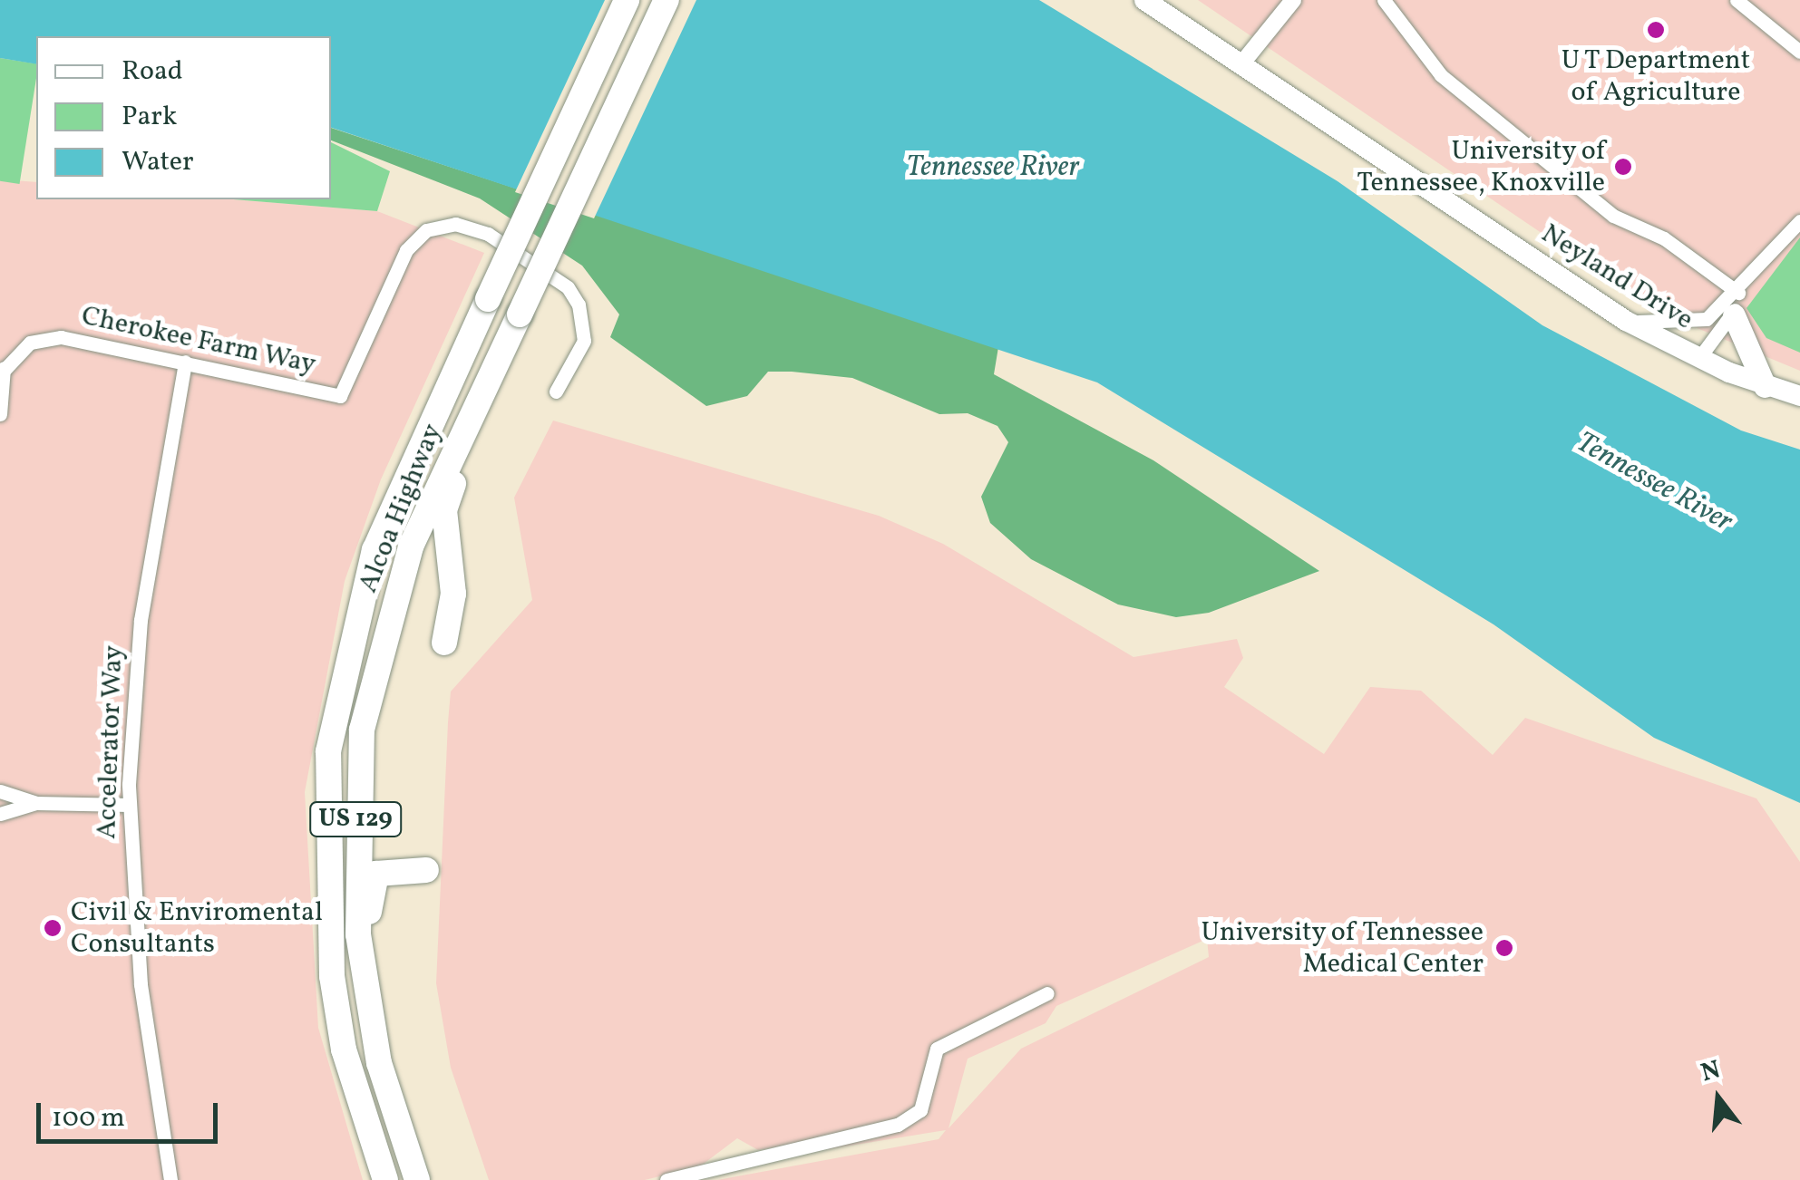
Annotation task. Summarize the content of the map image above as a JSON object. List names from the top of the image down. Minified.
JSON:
{"streets":{"highway":["Alcoa Highway","US 129"],"main road":["Neyland Drive"],"street":["Cherokee Farm Way","Accelerator Way"]},"crossings":[["Cherokee Farm Way","Accelerator Way"]],"water":["Tennessee River"],"places":["U T Department of Agriculture","University of Tennessee, Knoxville","Civil & Enviromental Consultants","University of Tennessee Medical Center"],"legend":["Road","Park","Water"],"scale_bar":"100 m","north":"top"}
